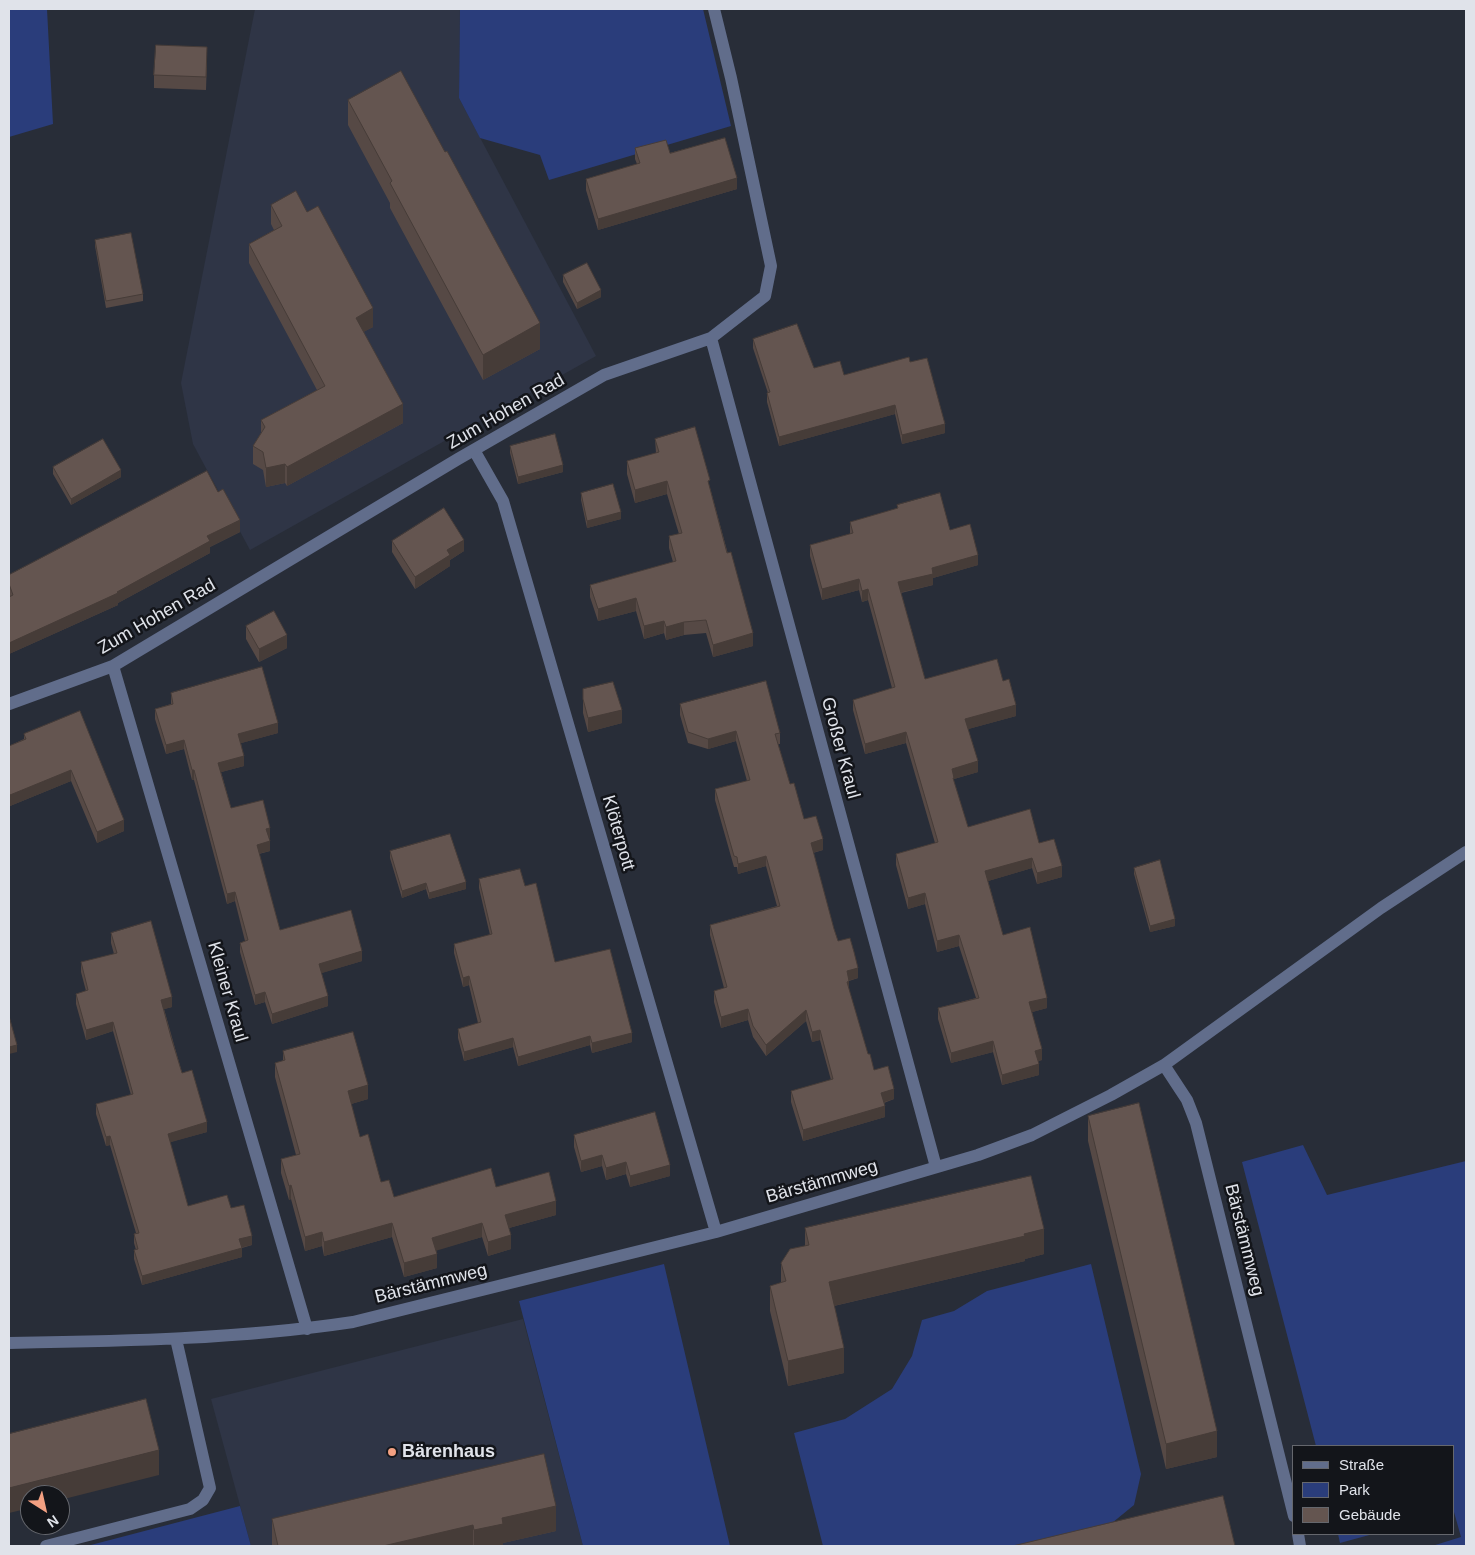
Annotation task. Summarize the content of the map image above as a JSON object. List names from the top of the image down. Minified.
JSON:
{"streets":{"street":["Zum Hohen Rad","Großer Kraul","Klöterpott","Kleiner Kraul","Bärstämmweg"]},"crossings":[["Zum Hohen Rad","Großer Kraul"],["Zum Hohen Rad","Klöterpott"],["Zum Hohen Rad","Kleiner Kraul"],["Großer Kraul","Bärstämmweg"],["Klöterpott","Bärstämmweg"],["Kleiner Kraul","Bärstämmweg"]],"places":["Bärenhaus"],"legend":["Straße","Park","Gebäude"],"north":"bottom right"}
